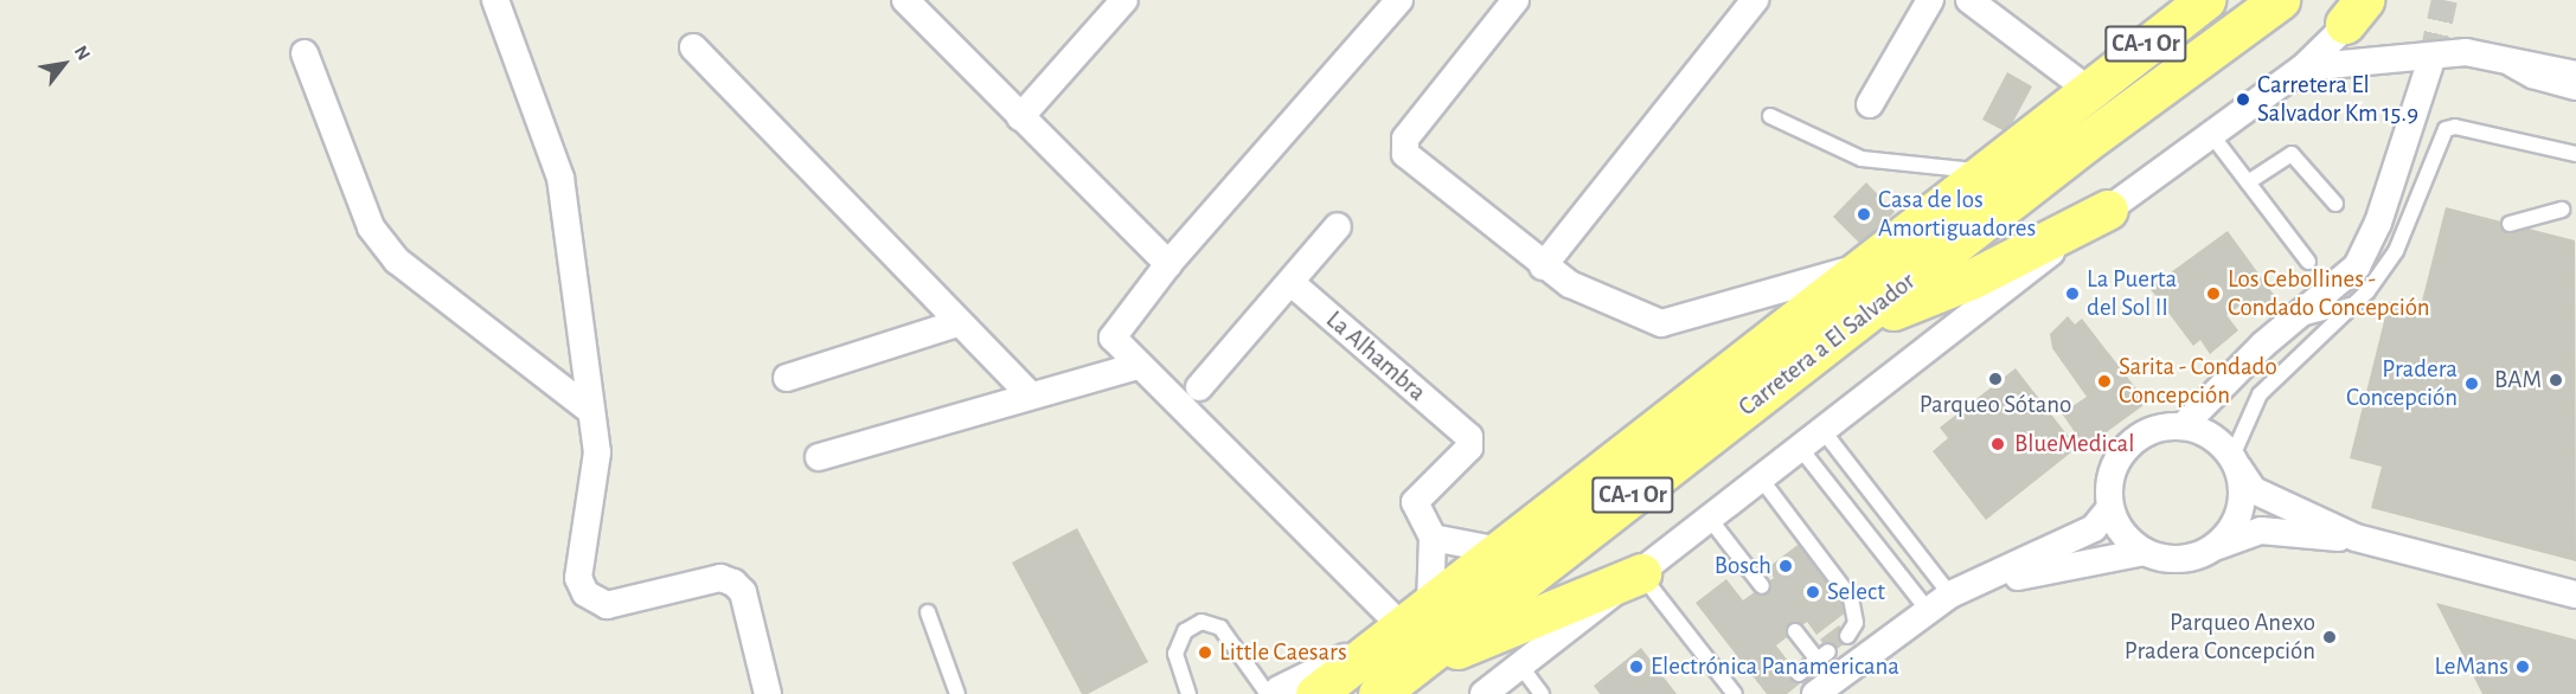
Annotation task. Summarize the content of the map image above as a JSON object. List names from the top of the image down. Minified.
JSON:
{"streets":{"highway":["CA-1 Or","Carretera a El Salvador"],"street":["La Alhambra"]},"crossings":[["Carretera a El Salvador","La Alhambra"]],"places":["Carretera El Salvador Km 15.9","Casa de los Amortiguadores","La Puerta del Sol II","Los Cebollines - Condado Concepción","Parqueo Sótano","BAM","Sarita - Condado Concepción","Pradera Concepción","BlueMedical","Bosch","Select","Parqueo Anexo Pradera Concepción","Little Caesars","Electrónica Panamericana","LeMans"],"north":"top right"}
